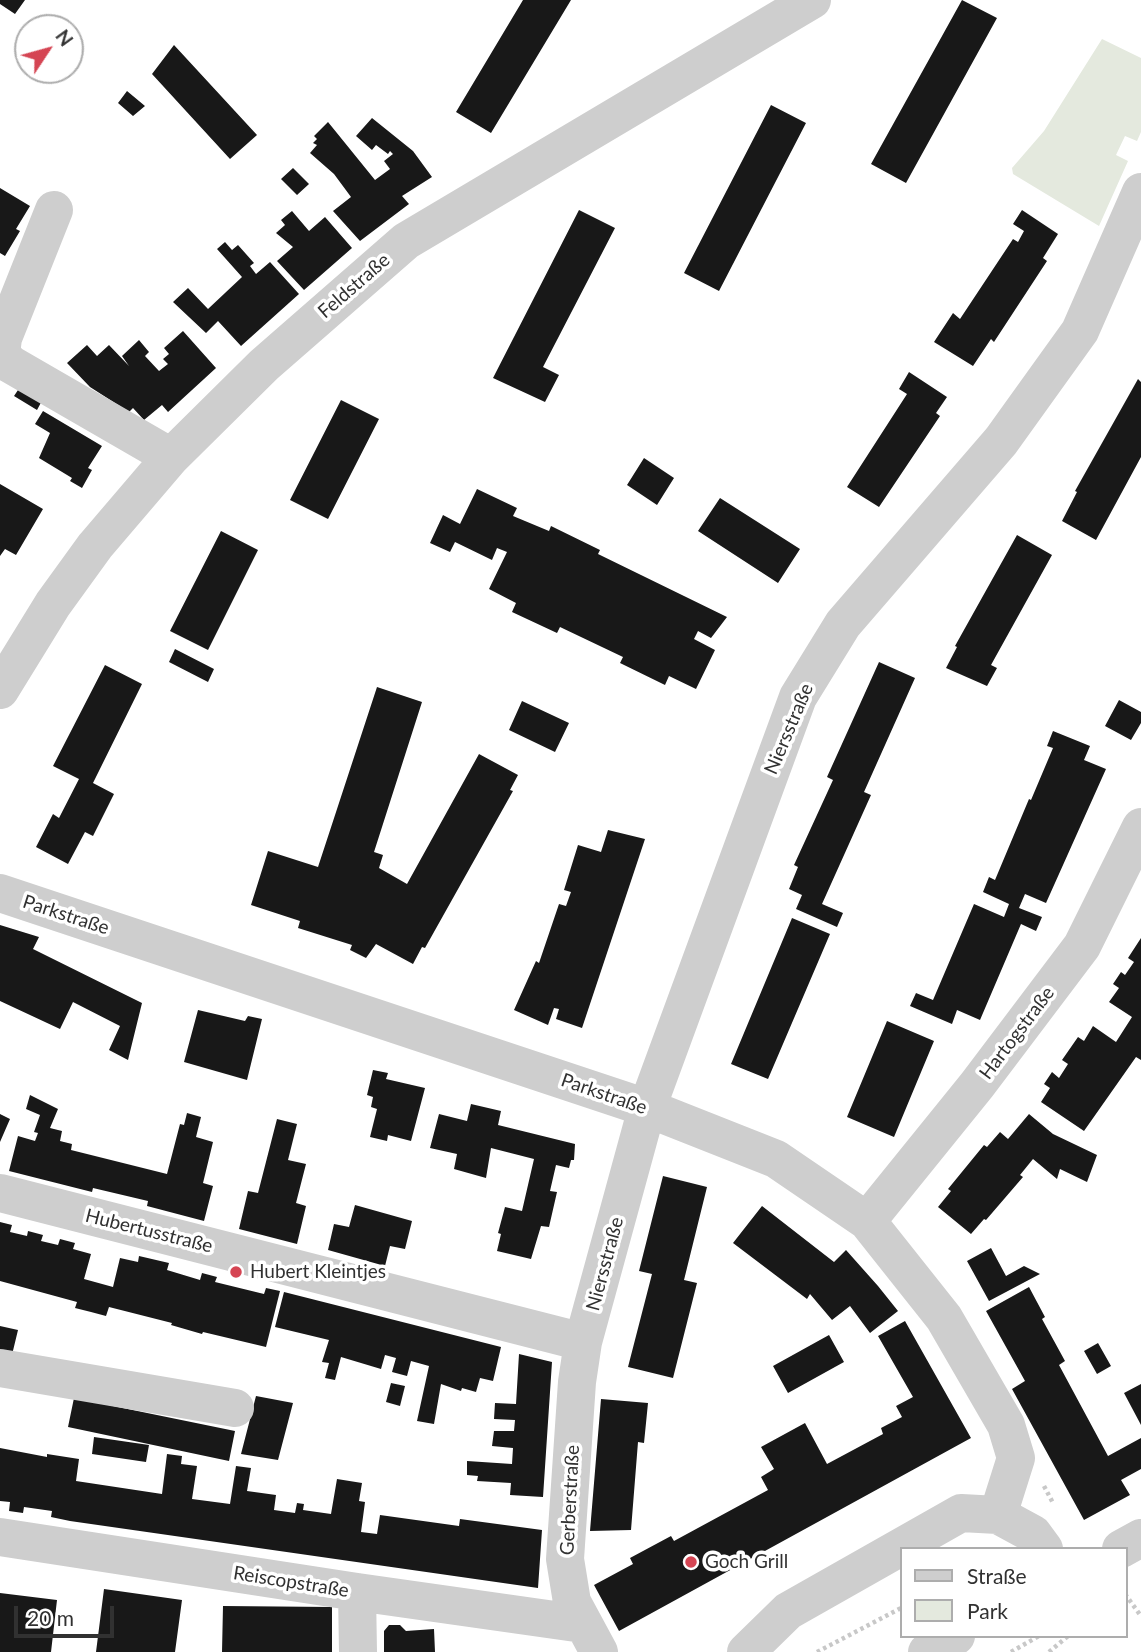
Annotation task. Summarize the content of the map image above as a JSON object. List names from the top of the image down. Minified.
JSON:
{"streets":{"street":["Feldstraße","Niersstraße","Parkstraße","Hartogstraße","Hubertusstraße","Gerberstraße","Reiscopstraße"]},"crossings":[["Niersstraße","Parkstraße"],["Niersstraße","Hubertusstraße"],["Niersstraße","Gerberstraße"],["Parkstraße","Hartogstraße"],["Hubertusstraße","Gerberstraße"],["Gerberstraße","Reiscopstraße"]],"places":["Hubert Kleintjes","Goch Grill"],"legend":["Straße","Park"],"scale_bar":"20 m","north":"top right"}
